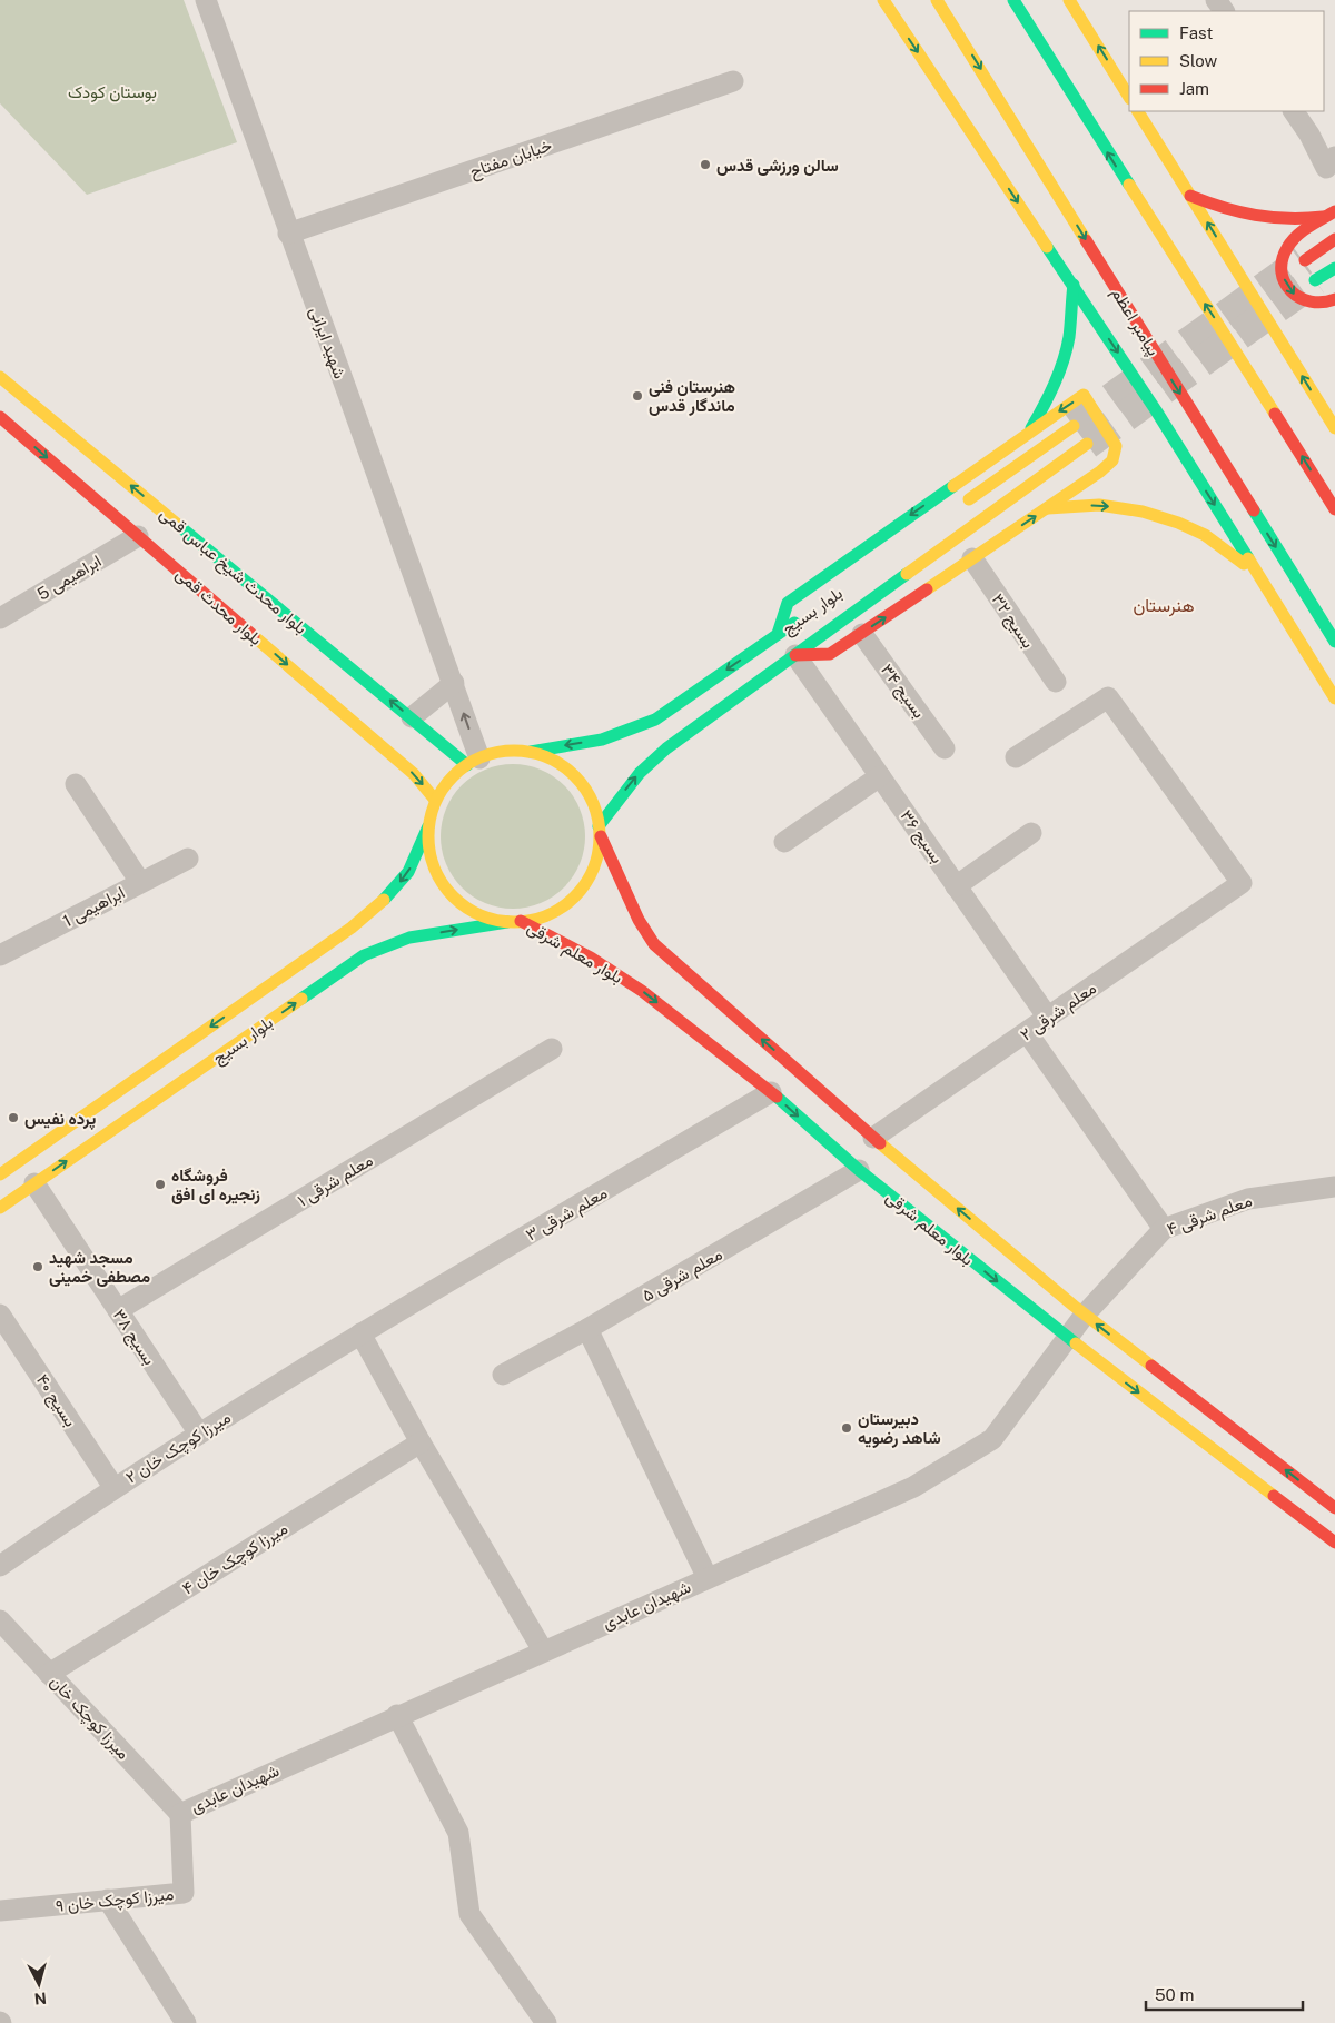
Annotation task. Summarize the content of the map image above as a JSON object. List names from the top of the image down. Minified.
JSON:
{"streets":{"main road":["پیامبر اعظم","بلوار محدث شیخ عباس قمی","بلوار محدث قمی","بلوار بسیج","بلوار معلم شرقی"],"street":["خیابان مفتاح","شهید ایرانی","ابراهیمی 5","بسیج ۳۲","بسیج ۳۴","بسیج ۳۶","ابراهیمی 1","معلم شرقی ۲","معلم شرقی ۱","معلم شرقی ۳","معلم شرقی ۴","معلم شرقی ۵","بسیج ۳۸","بسیج ۴۰","میرزا کوچک خان ۲","میرزا کوچک خان ۴","شهیدان عابدی","میرزا کوچک خان","میرزا کوچک خان ۹"]},"crossings":[["خیابان مفتاح","شهید ایرانی"],["شهید ایرانی","بلوار محدث شیخ عباس قمی"],["شهید ایرانی","بلوار محدث قمی"],["شهید ایرانی","بلوار بسیج"],["شهید ایرانی","بلوار معلم شرقی"],["بلوار محدث شیخ عباس قمی","بلوار محدث قمی"],["بلوار محدث شیخ عباس قمی","بلوار بسیج"],["بلوار محدث شیخ عباس قمی","بلوار معلم شرقی"],["ابراهیمی 5","بلوار محدث قمی"],["بلوار محدث قمی","بلوار بسیج"],["بلوار محدث قمی","بلوار معلم شرقی"],["بلوار بسیج","بسیج ۳۶"],["بلوار بسیج","بلوار معلم شرقی"],["بلوار بسیج","بسیج ۳۸"],["بسیج ۳۶","معلم شرقی ۲"],["بلوار معلم شرقی","معلم شرقی ۲"],["بلوار معلم شرقی","معلم شرقی ۳"],["بلوار معلم شرقی","معلم شرقی ۴"],["بلوار معلم شرقی","معلم شرقی ۵"],["بلوار معلم شرقی","شهیدان عابدی"],["معلم شرقی ۱","بسیج ۳۸"],["معلم شرقی ۳","میرزا کوچک خان ۲"],["معلم شرقی ۴","شهیدان عابدی"],["بسیج ۳۸","میرزا کوچک خان ۲"],["بسیج ۴۰","میرزا کوچک خان ۲"],["میرزا کوچک خان ۴","میرزا کوچک خان"],["شهیدان عابدی","میرزا کوچک خان"],["شهیدان عابدی","میرزا کوچک خان ۹"],["میرزا کوچک خان","میرزا کوچک خان ۹"]],"one_way":["بلوار محدث شیخ عباس قمی","بلوار محدث قمی"],"districts":["هنرستان"],"parks":["بوستان کودک"],"places":["سالن ورزشی قدس","هنرستان فنی ماندگار قدس","پرده نفیس","فروشگاه زنجیره ای افق","مسجد شهید مصطفی خمینی","دبیرستان شاهد رضویه"],"legend":["Fast","Slow","Jam"],"scale_bar":"50 m","north":"bottom"}
